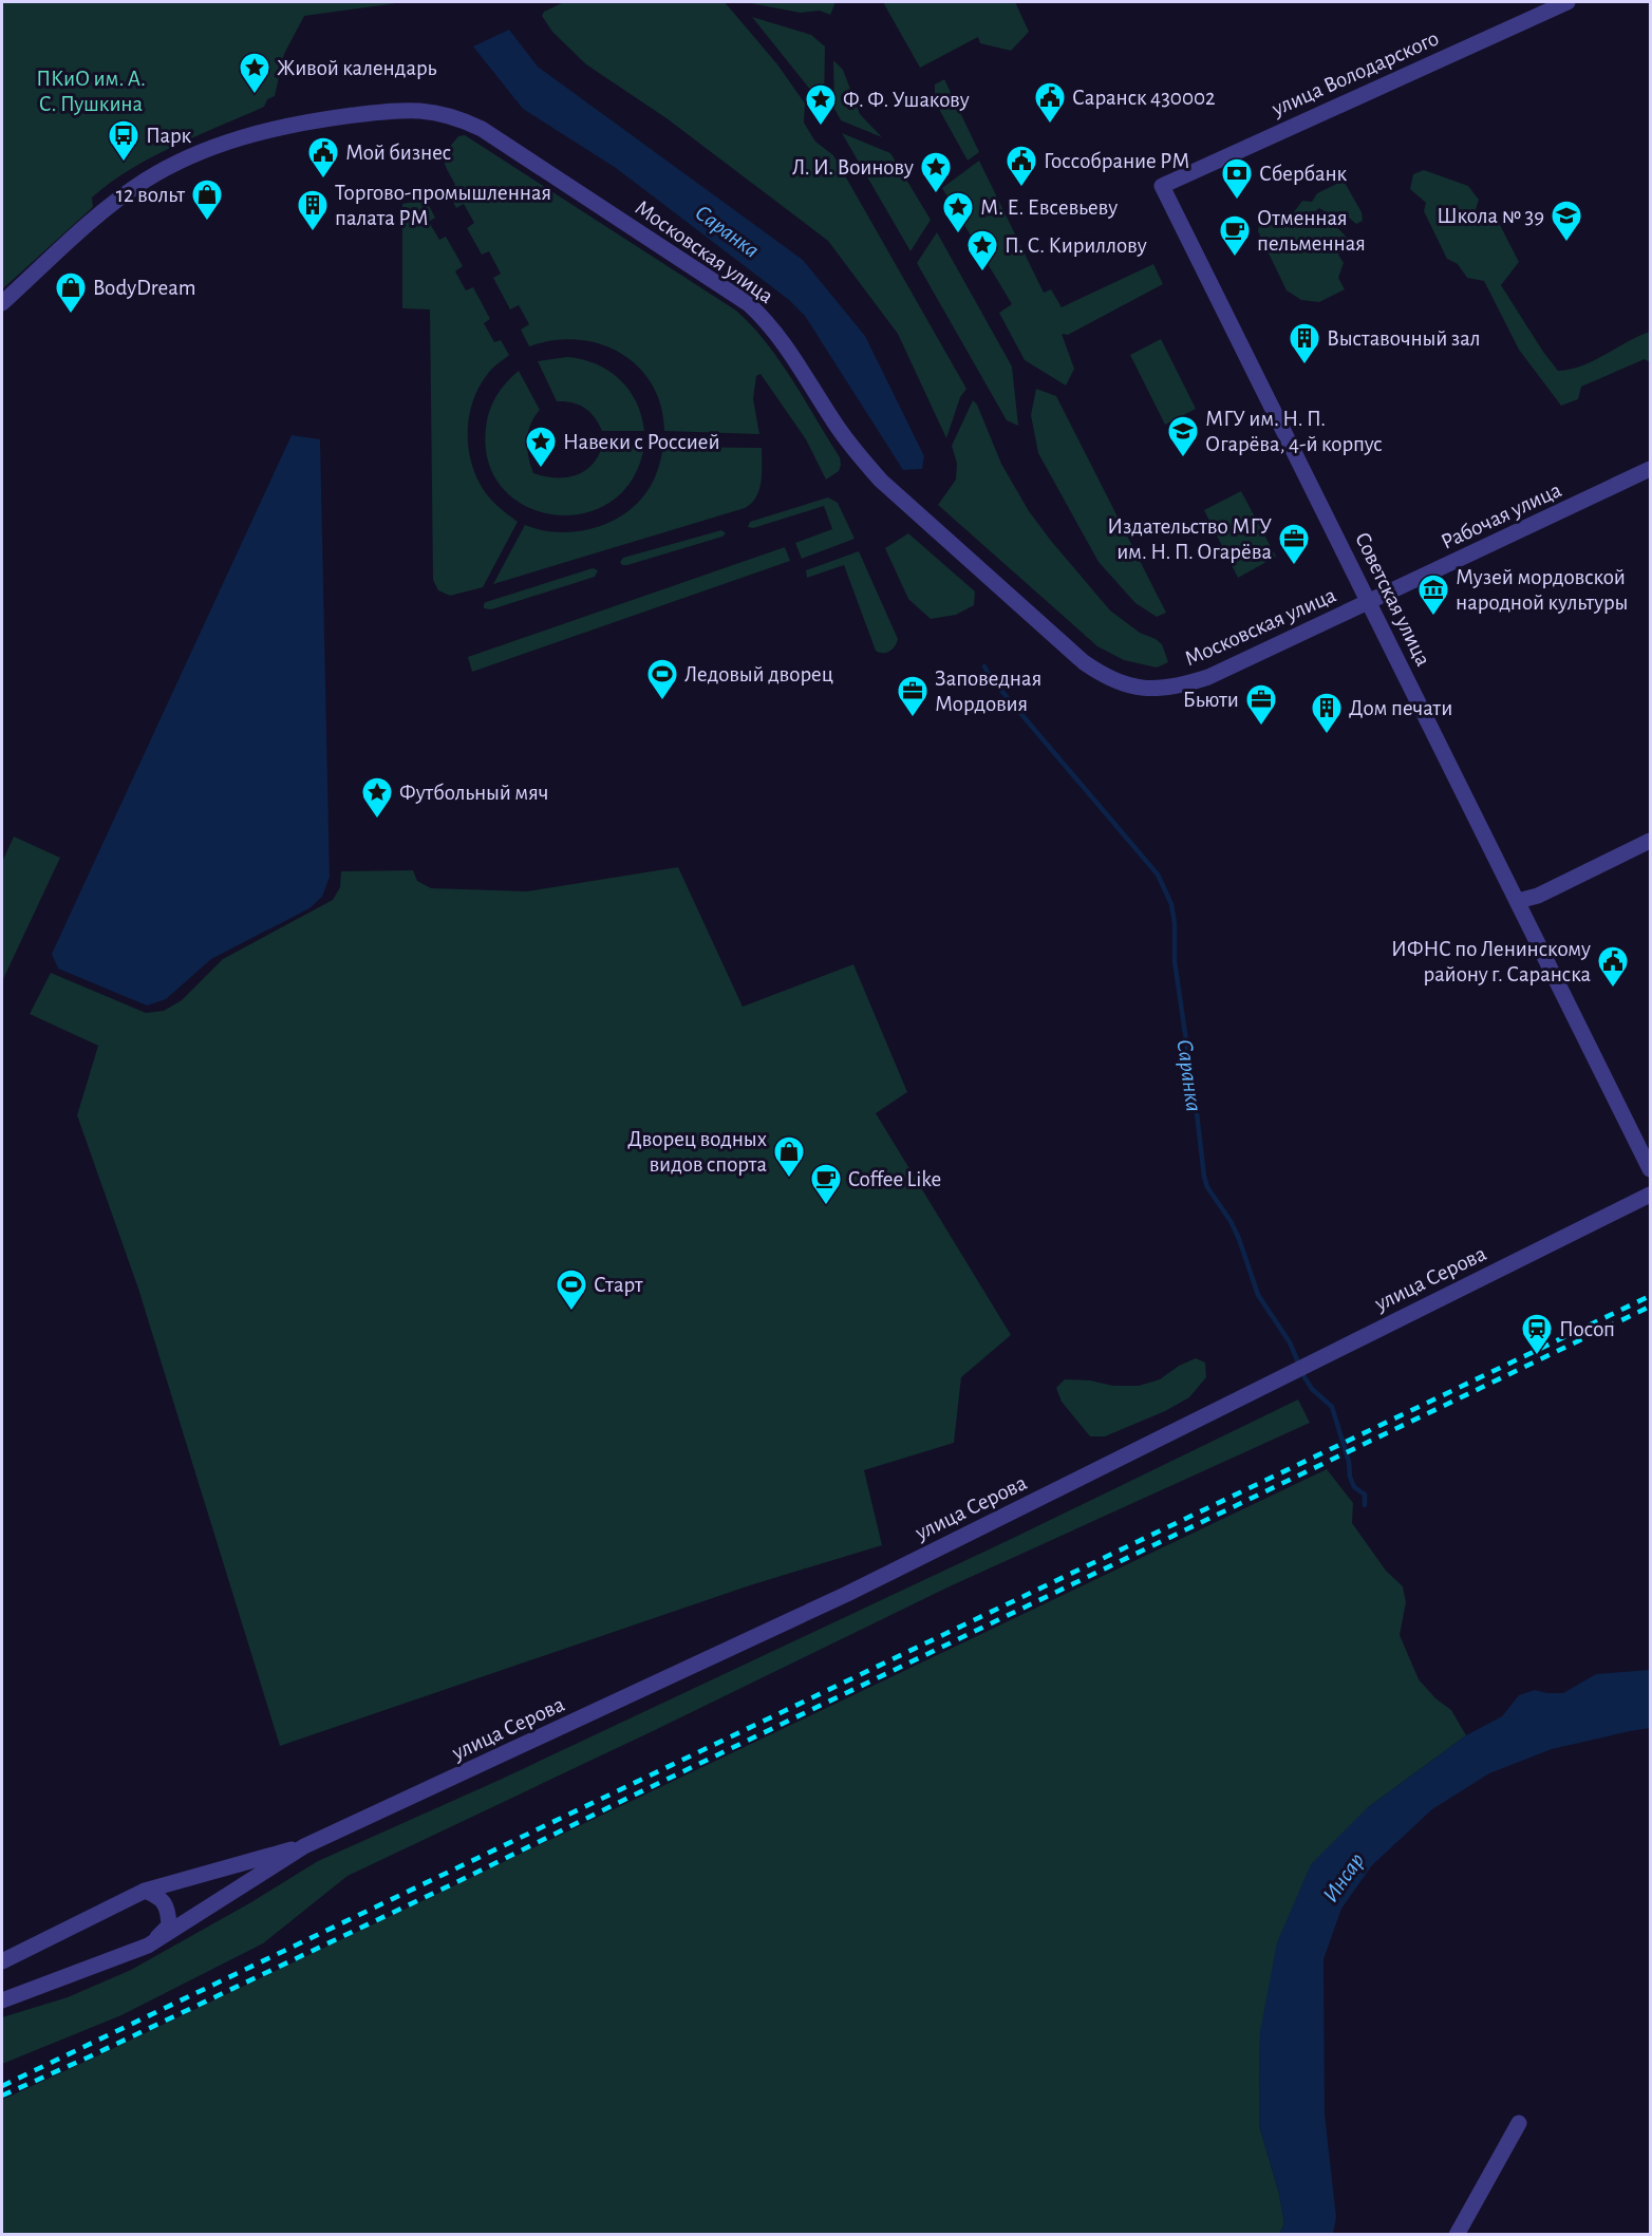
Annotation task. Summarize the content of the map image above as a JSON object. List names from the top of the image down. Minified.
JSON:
{"streets":{"street":["улица Володарского","Московская улица","Рабочая улица","Советская улица","улица Серова"]},"crossings":[["улица Володарского","Советская улица"],["Московская улица","Рабочая улица"],["Московская улица","Советская улица"],["Рабочая улица","Советская улица"]],"water":["Саранка","Инсар"],"parks":["ПКиО им. А. С. Пушкина"],"places":{"place":["Живой календарь","Ф. Ф. Ушакову","Л. И. Воинову","М. Е. Евсевьеву","П. С. Кириллову","Навеки с Россией","Футбольный мяч"],"public building":["Саранск 430002","Мой бизнес","Госсобрание РМ","ИФНС по Ленинскому району г. Саранска"],"bus stop":["Парк"],"bank":["Сбербанк"],"shop":["12 вольт","BodyDream","Дворец водных видов спорта"],"building":["Торгово-промышленная палата РМ","Выставочный зал","Дом печати"],"school or university":["Школа № 39","МГУ им. Н. П. Огарёва, 4-й корпус"],"cafe":["Отменная пельменная","Coffee Like"],"office":["Издательство МГУ им. Н. П. Огарёва","Заповедная Мордовия","Бьюти"],"museum":["Музей мордовской народной культуры"],"sports":["Ледовый дворец","Старт"],"station":["Посоп"]}}
